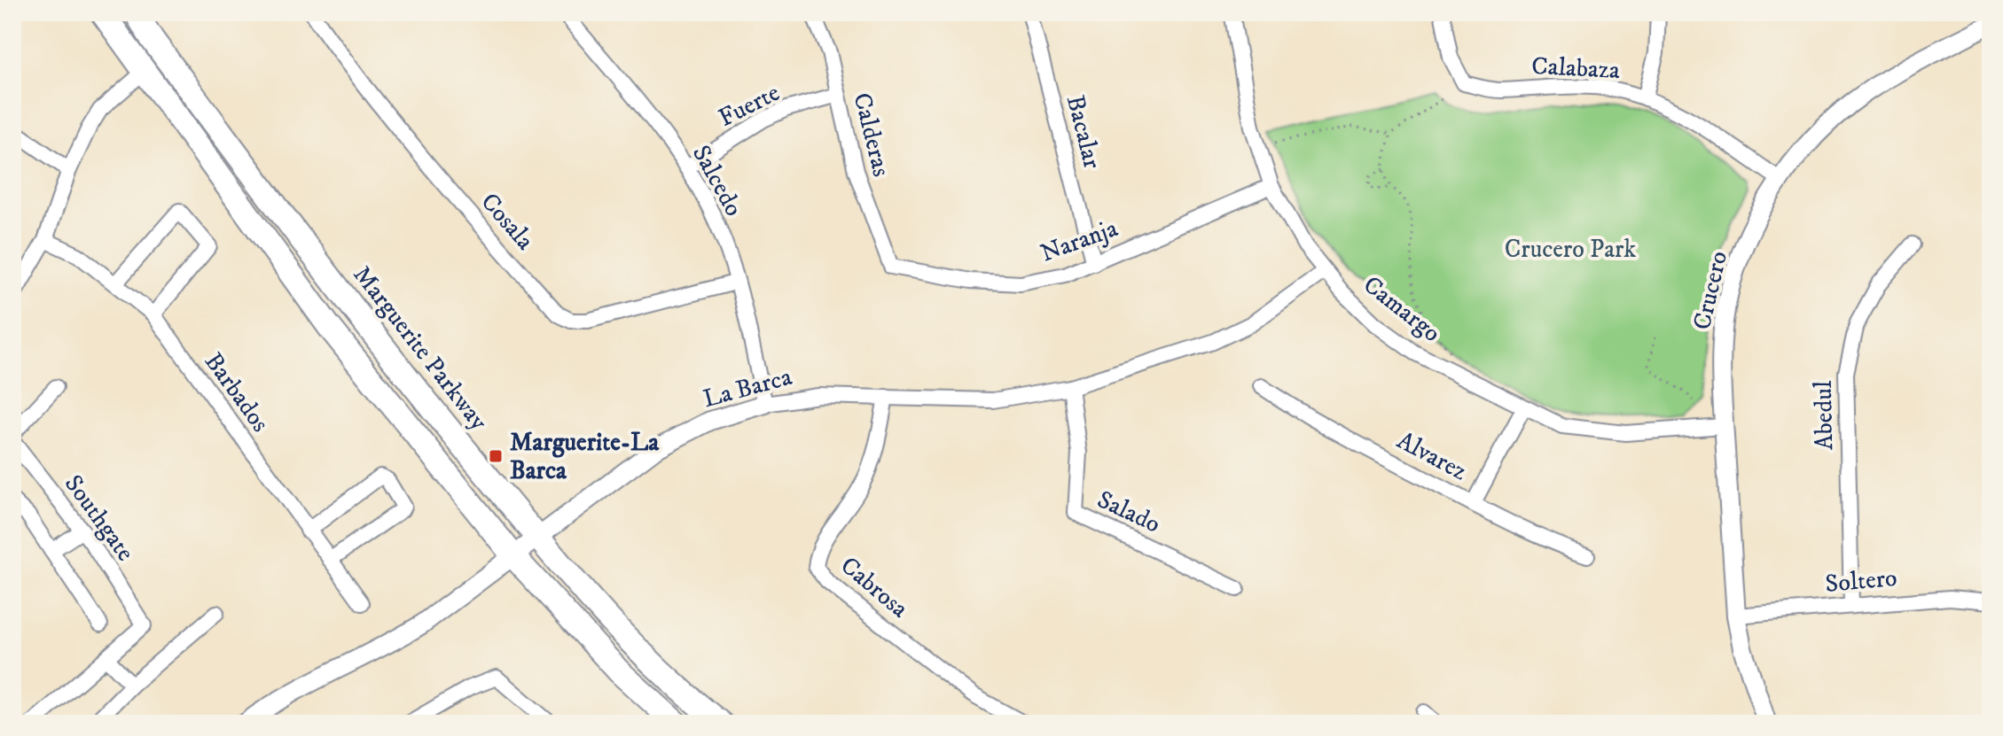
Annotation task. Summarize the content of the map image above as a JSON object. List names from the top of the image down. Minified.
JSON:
{"streets":{"main road":["Marguerite Parkway"],"street":["Calabaza","Fuerte","Bacalar","Calderas","Salcedo","Cosala","Naranja","Crucero","Camargo","La Barca","Barbados","Abedul","Alvarez","Salado","Southgate","Soltero","Cabrosa"]},"crossings":[["Calabaza","Crucero"],["Fuerte","Calderas"],["Fuerte","Salcedo"],["Bacalar","Naranja"],["Calderas","Naranja"],["Salcedo","Cosala"],["Salcedo","La Barca"],["Naranja","Camargo"],["Crucero","Camargo"],["Crucero","Soltero"],["Camargo","La Barca"],["Marguerite Parkway","La Barca"],["La Barca","Salado"],["La Barca","Cabrosa"],["Abedul","Soltero"]],"parks":["Crucero Park"],"places":{"transit":["Marguerite-La Barca"]}}
